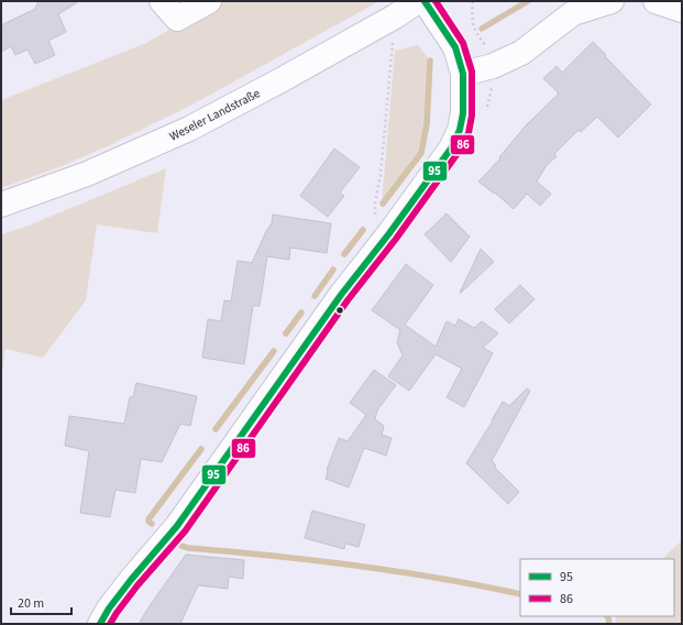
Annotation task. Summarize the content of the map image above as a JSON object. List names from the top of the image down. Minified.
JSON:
{"streets":{"street":["Weseler Landstraße"]},"lines":["transit line 95","transit line 86"],"legend":["95","86"],"scale_bar":"20 m"}
